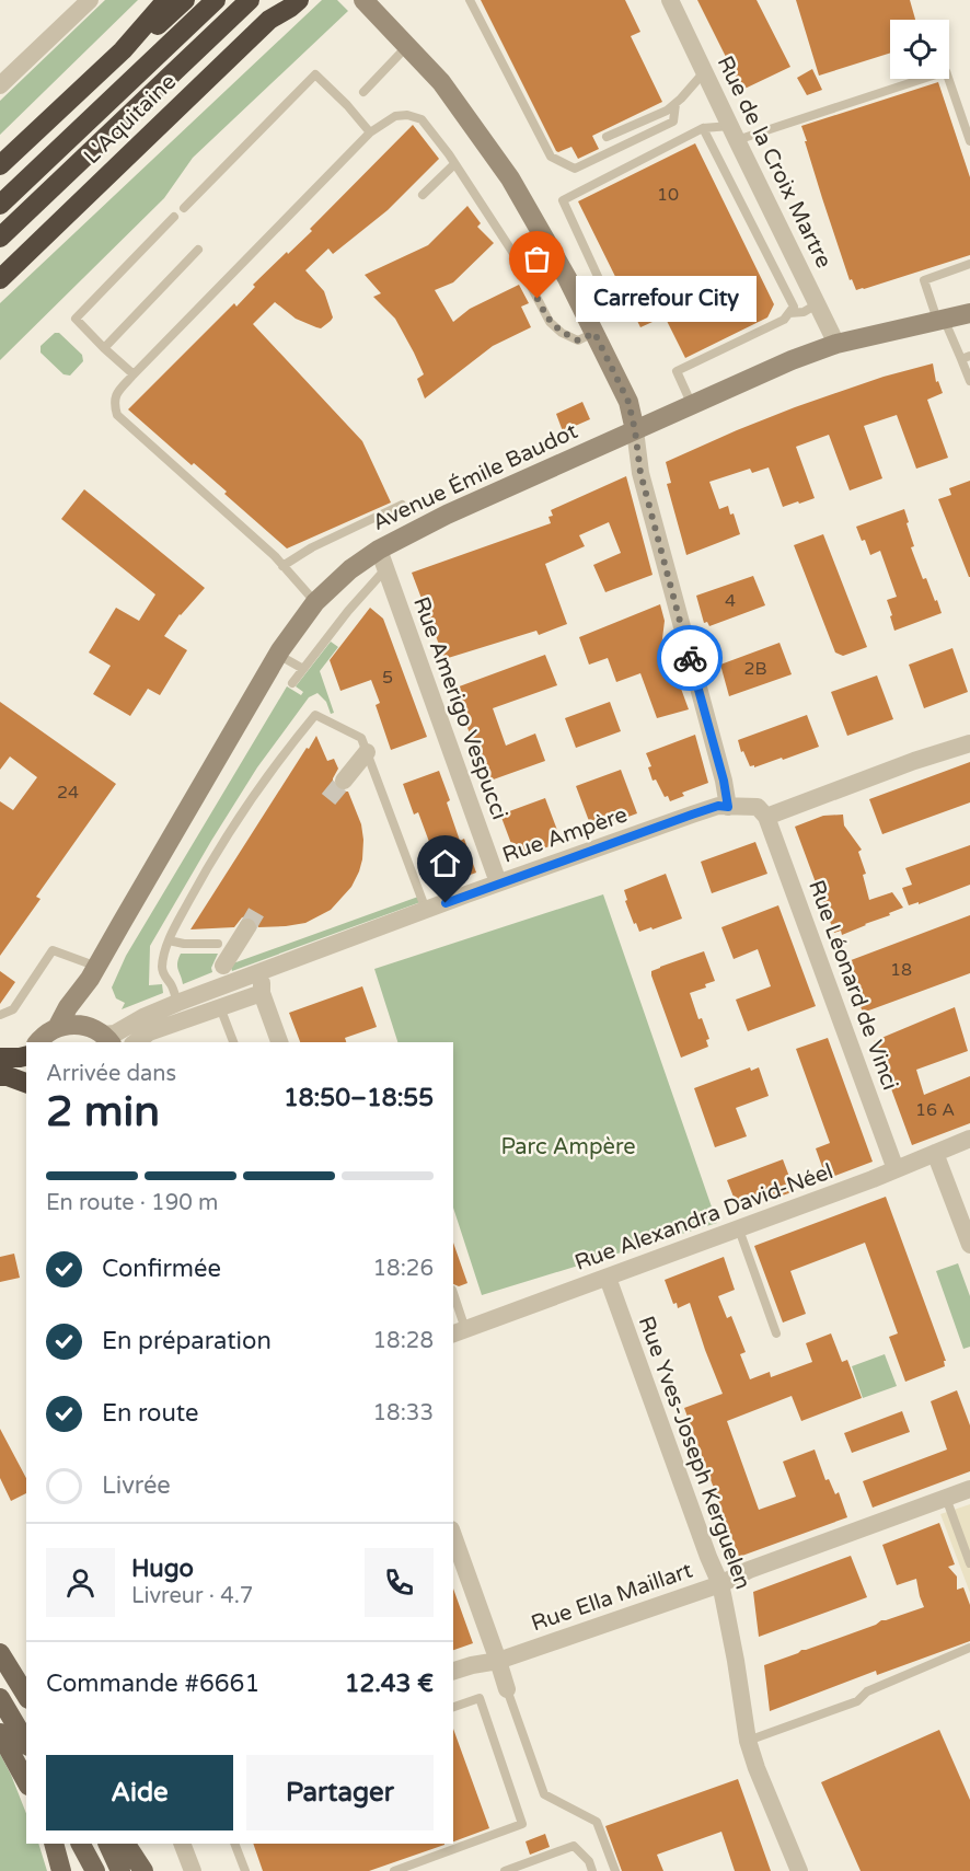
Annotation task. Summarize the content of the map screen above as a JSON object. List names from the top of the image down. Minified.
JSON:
{"streets":{"highway":["L'Aquitaine"],"street":["Rue de la Croix Martre","Avenue Émile Baudot","Rue Amerigo Vespucci","Rue Ampère","Rue Léonard de Vinci","Rue Alexandra David-Néel","Rue Yves-Joseph Kerguelen","Rue Ella Maillart"]},"crossings":[["Rue de la Croix Martre","Avenue Émile Baudot"],["Avenue Émile Baudot","Rue Amerigo Vespucci"],["Avenue Émile Baudot","Rue Ampère"],["Rue Amerigo Vespucci","Rue Ampère"],["Rue Ampère","Rue Léonard de Vinci"],["Rue Léonard de Vinci","Rue Alexandra David-Néel"],["Rue Alexandra David-Néel","Rue Yves-Joseph Kerguelen"],["Rue Yves-Joseph Kerguelen","Rue Ella Maillart"]],"parks":["Parc Ampère"],"places":["Carrefour City"],"house_numbers":["10","4","2B","5","24","18","16 A"],"page":{"bubble":"Carrefour City","heading":["2 min","Arrivée dans","18:50–18:55"],"panel":["Hugo","Livreur · 4.7","Commande #6661","12.43 €"],"bar":"En route · 190 m","list":[["Confirmée","18:26"],["En préparation","18:28"],["En route","18:33"],"Livrée"],"buttons":["Aide","Partager"]}}
